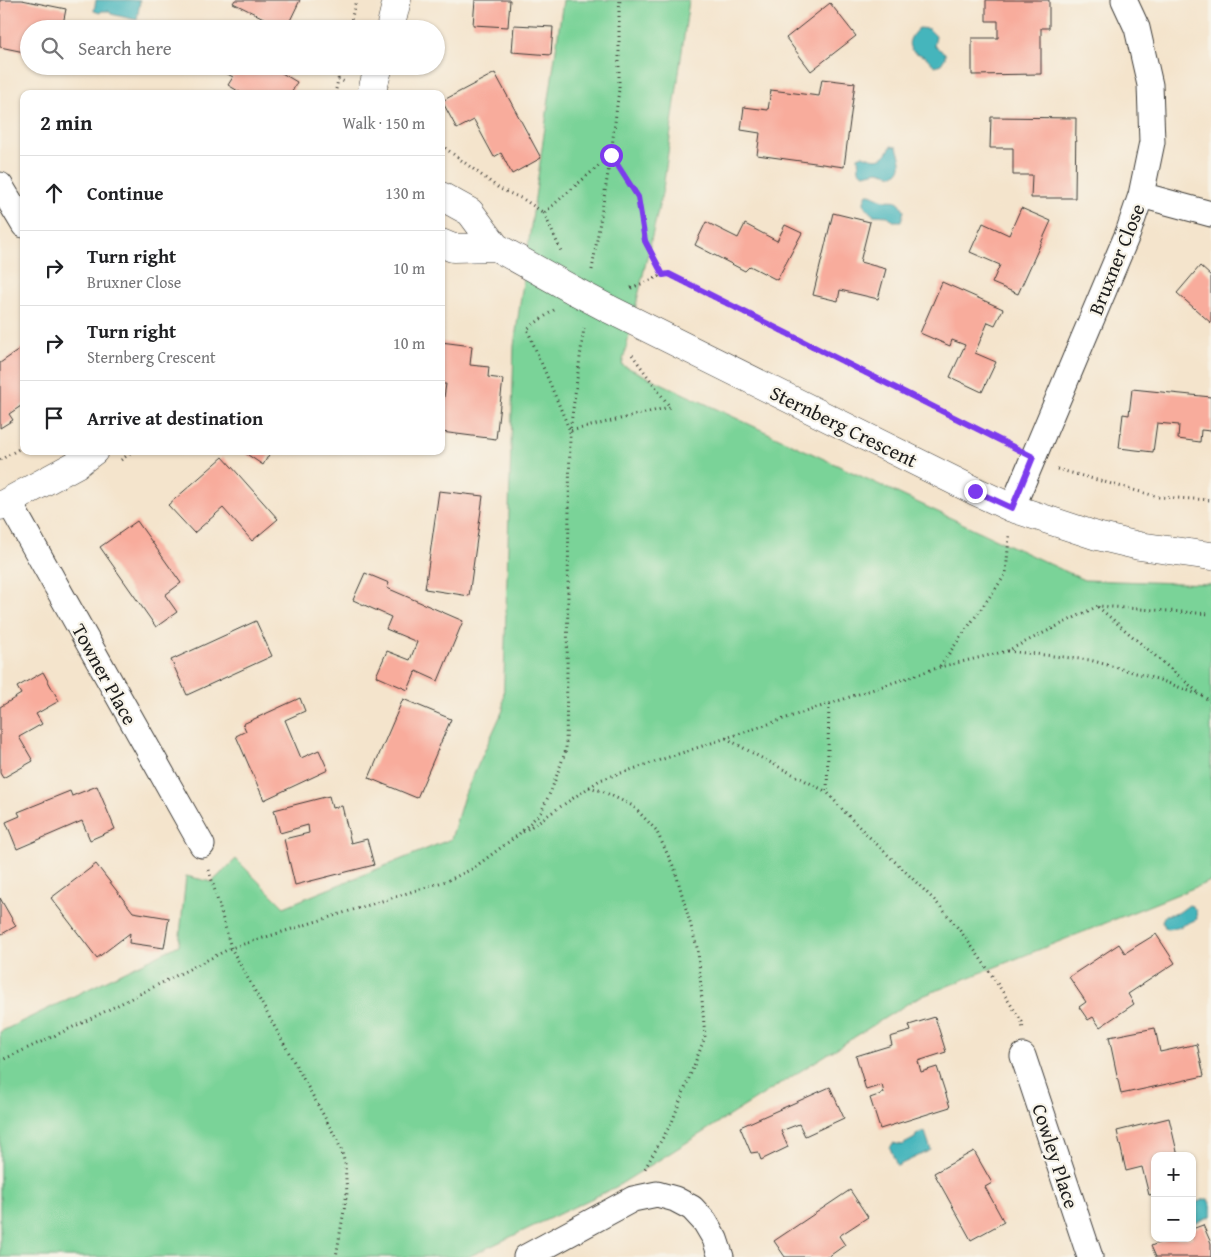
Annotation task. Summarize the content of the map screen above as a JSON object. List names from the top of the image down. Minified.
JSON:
{"streets":{"street":["Bruxner Close","Sternberg Crescent","Towner Place","Cowley Place"]},"crossings":[["Bruxner Close","Sternberg Crescent"]],"page":{"search":"Search here","heading":["2 min","Walk · 150 m"],"list":[["Continue","130 m"],["Turn right","Bruxner Close","10 m"],["Turn right","Sternberg Crescent","10 m"],"Arrive at destination"],"map_buttons":["+","−"]}}
